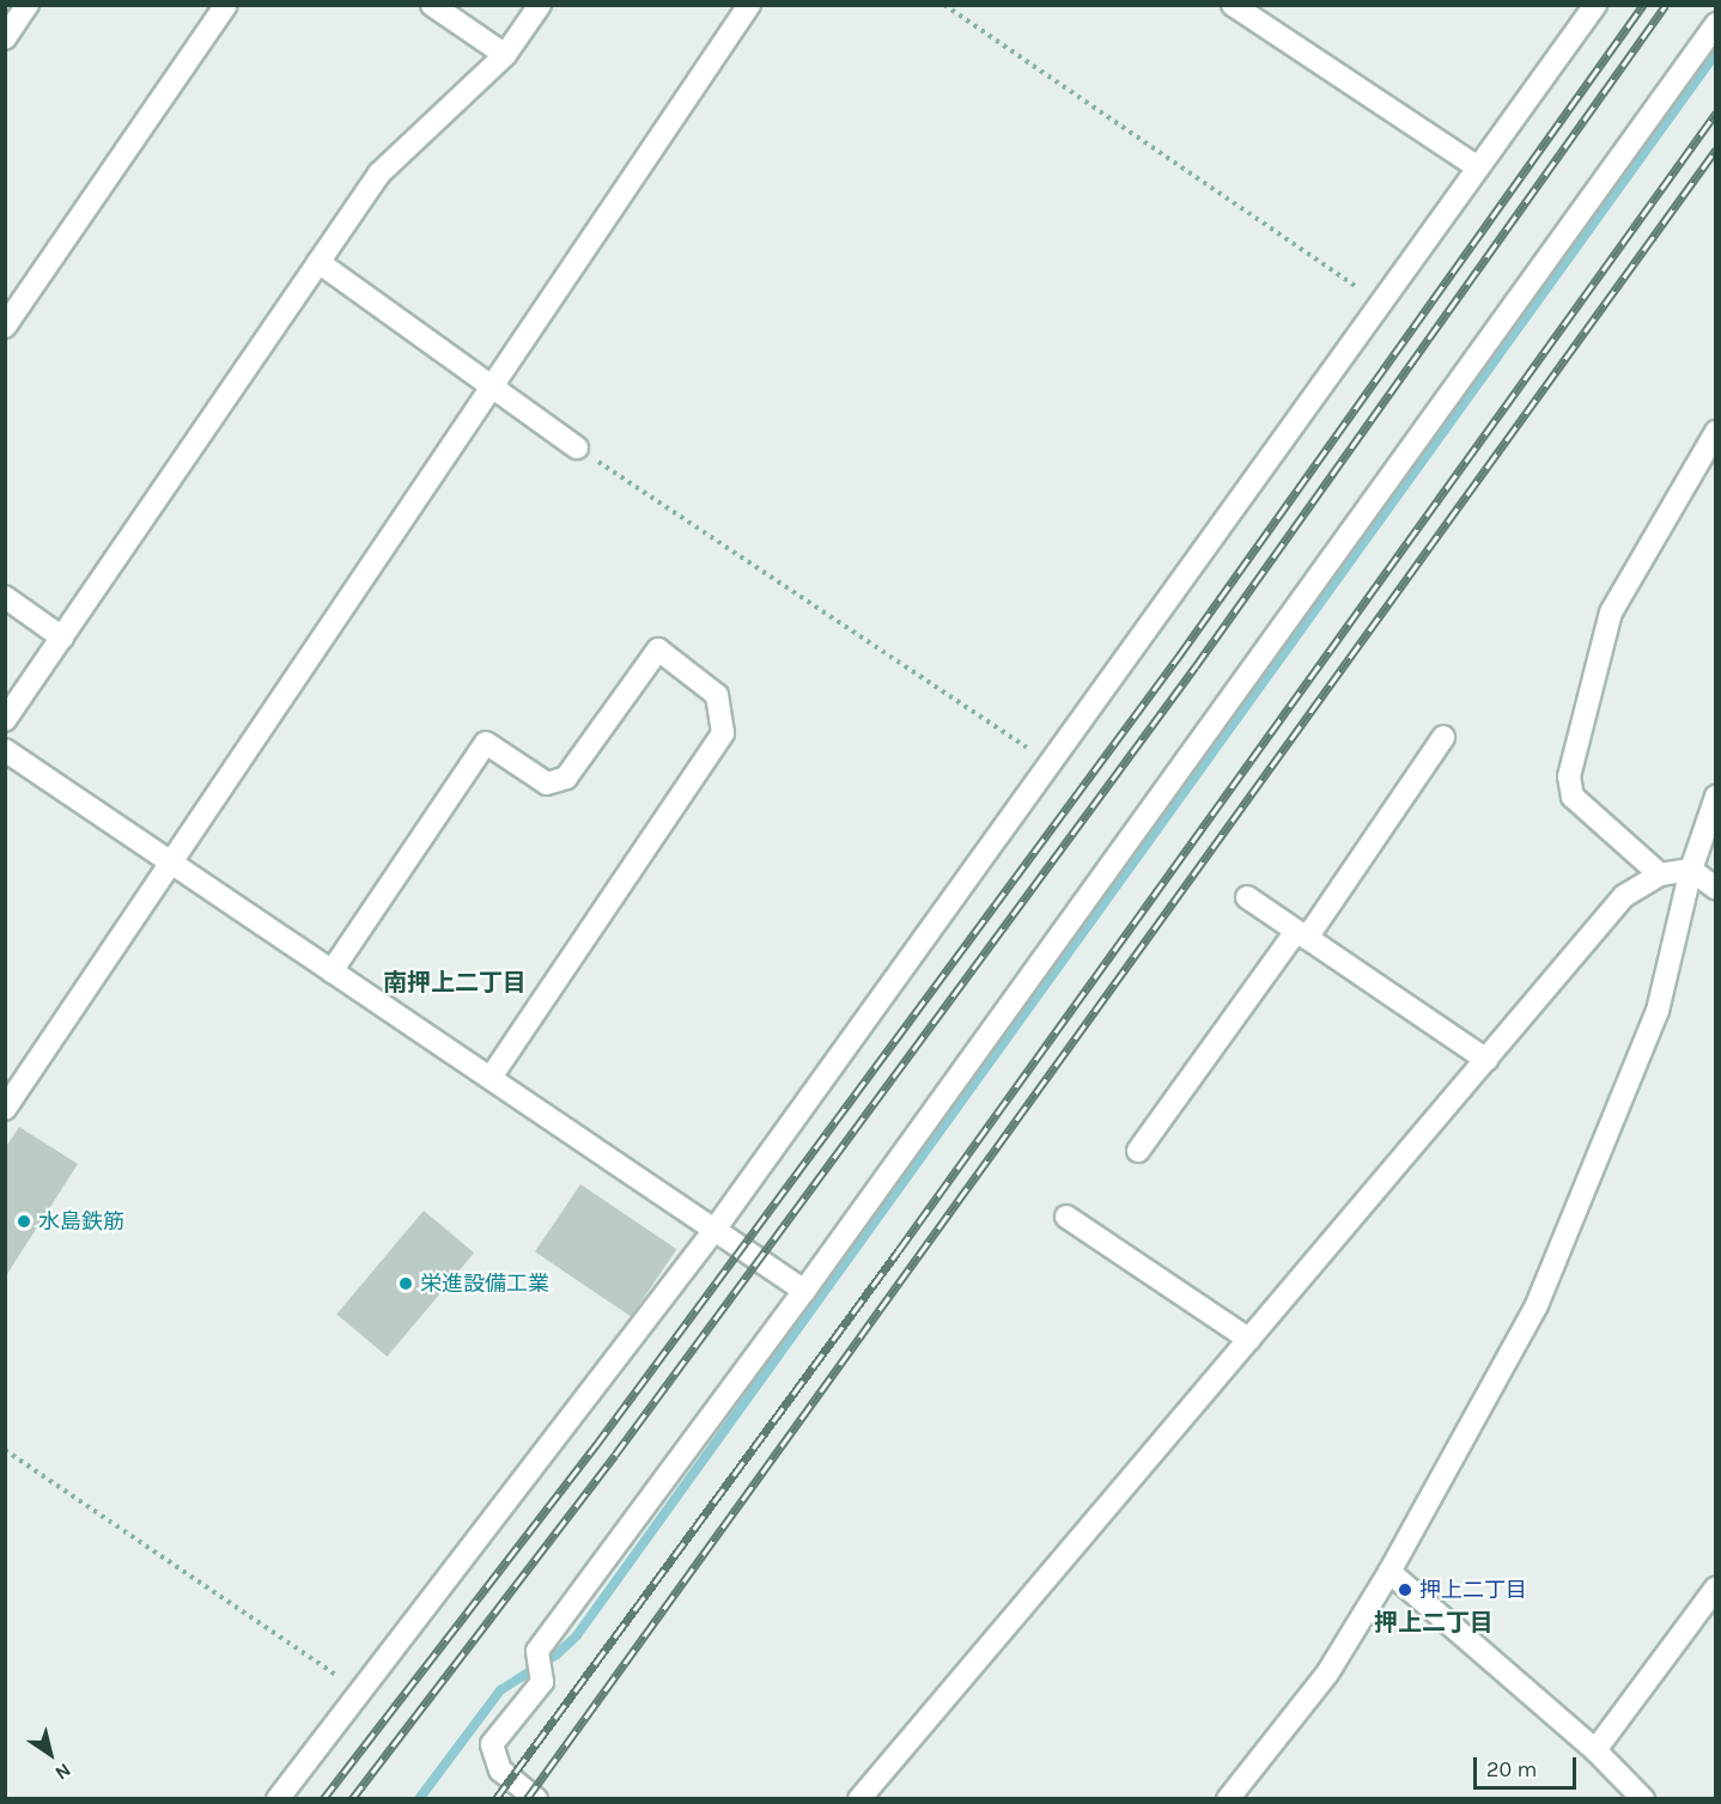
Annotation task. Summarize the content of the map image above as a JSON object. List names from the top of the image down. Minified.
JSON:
{"districts":["南押上二丁目","押上二丁目"],"places":["水島鉄筋","栄進設備工業","押上二丁目"],"scale_bar":"20 m","north":"bottom right"}
